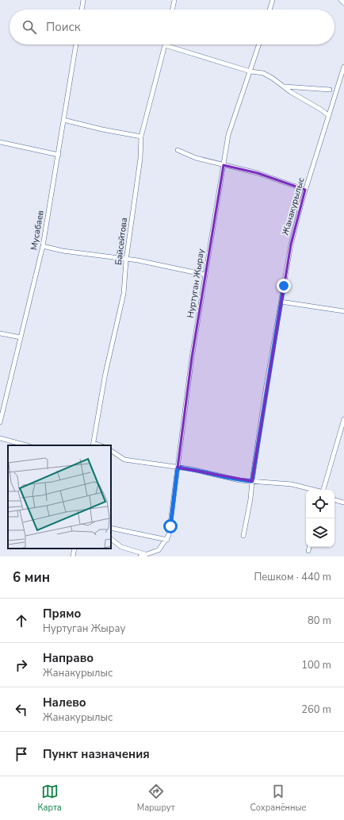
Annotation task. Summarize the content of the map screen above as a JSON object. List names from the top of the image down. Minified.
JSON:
{"streets":{"street":["Жанакурылыс","Мусабаев","Байсейтова","Нуртуган Жырау"]},"page":{"search":"Поиск","heading":["6 мин","Пешком · 440 m"],"list":[["Прямо","Нуртуган Жырау","80 m"],["Направо","Жанакурылыс","100 m"],["Налево","Жанакурылыс","260 m"],"Пункт назначения"],"nav":["Карта","Маршрут","Сохранённые"]}}
